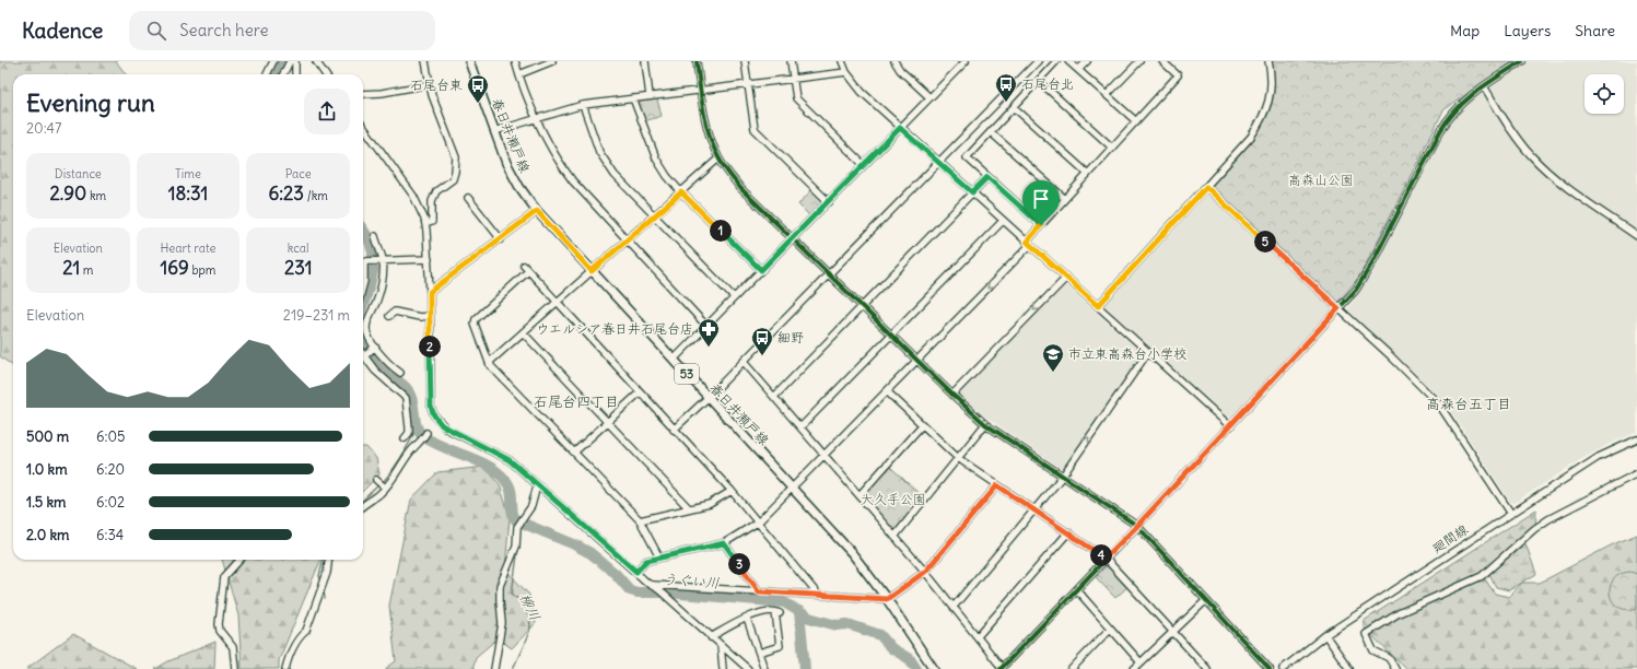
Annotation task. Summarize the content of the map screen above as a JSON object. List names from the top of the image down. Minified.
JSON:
{"streets":{"main road":["春日井瀬戸線","53"],"street":["廻間線"]},"districts":["石尾台四丁目","高森台五丁目"],"water":["うぐい川","柳川"],"parks":["高森山公園","大久手公園"],"places":{"bus stop":["石尾台北","石尾台東","細野"],"pharmacy":["ウエルシア春日井石尾台店"],"school or university":["市立東高森台小学校"]},"page":{"header":"Kadence","search":"Search here","nav":["Map","Layers","Share"],"heading":["Evening run","20:47"],"stats":[["Distance","2.90 km"],["Time","18:31"],["Pace","6:23 /km"],["Elevation","21 m"],["Heart rate","169 bpm"],["kcal","231"]],"pins":["1","5","2","4","3"],"chart":["Elevation","219–231 m"],"list":[{"name":"500 m","note":"6:05"},{"name":"1.0 km","note":"6:20"},{"name":"1.5 km","note":"6:02"},{"name":"2.0 km","note":"6:34"}]}}
